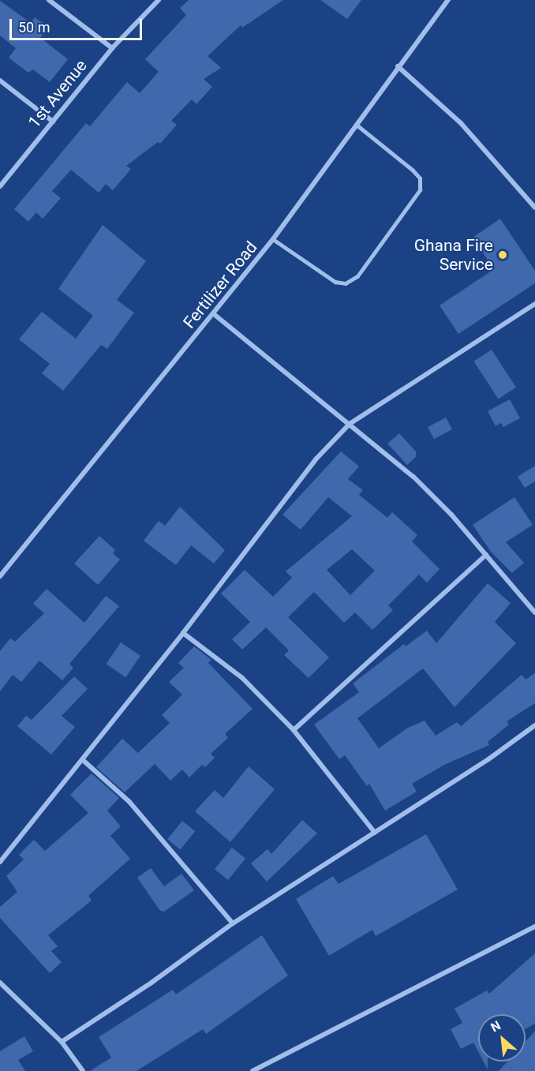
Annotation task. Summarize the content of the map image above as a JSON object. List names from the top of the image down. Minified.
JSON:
{"streets":{"street":["1st Avenue","Fertilizer Road"]},"places":["Ghana Fire Service"],"scale_bar":"50 m","north":"top left"}
